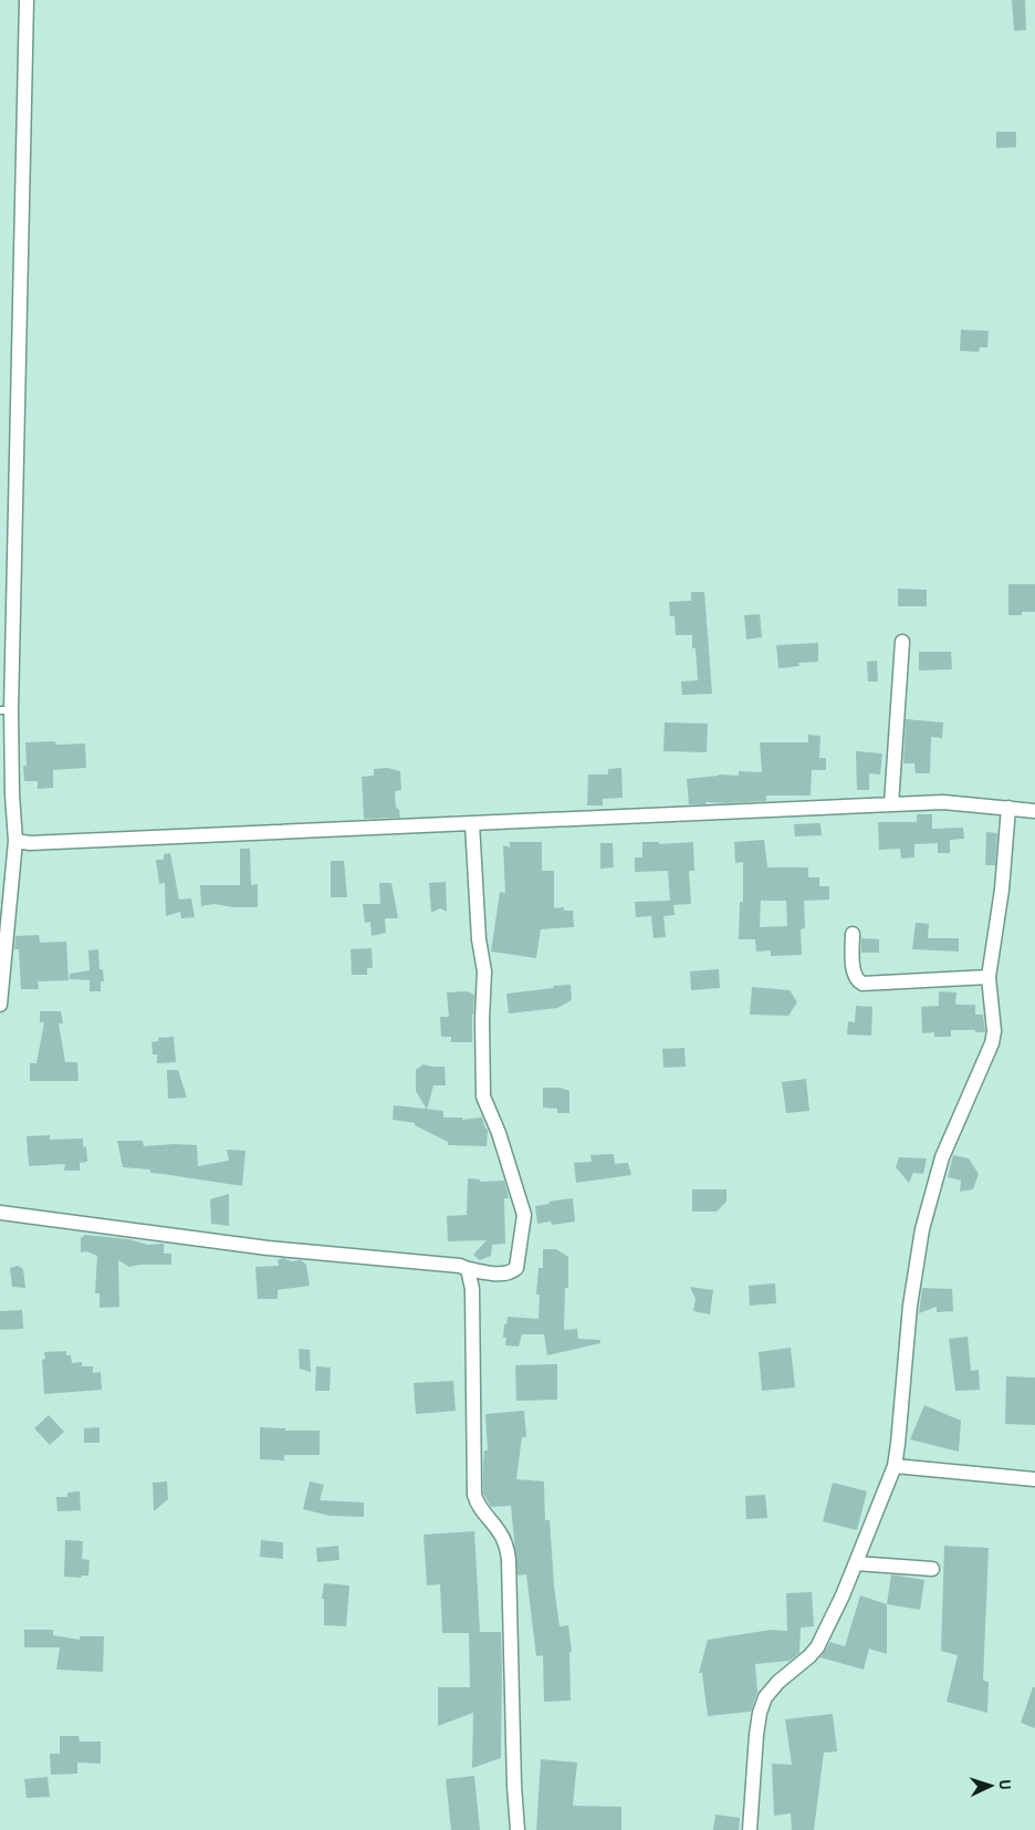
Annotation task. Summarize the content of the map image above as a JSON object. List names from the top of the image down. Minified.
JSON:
{"north":"right"}
